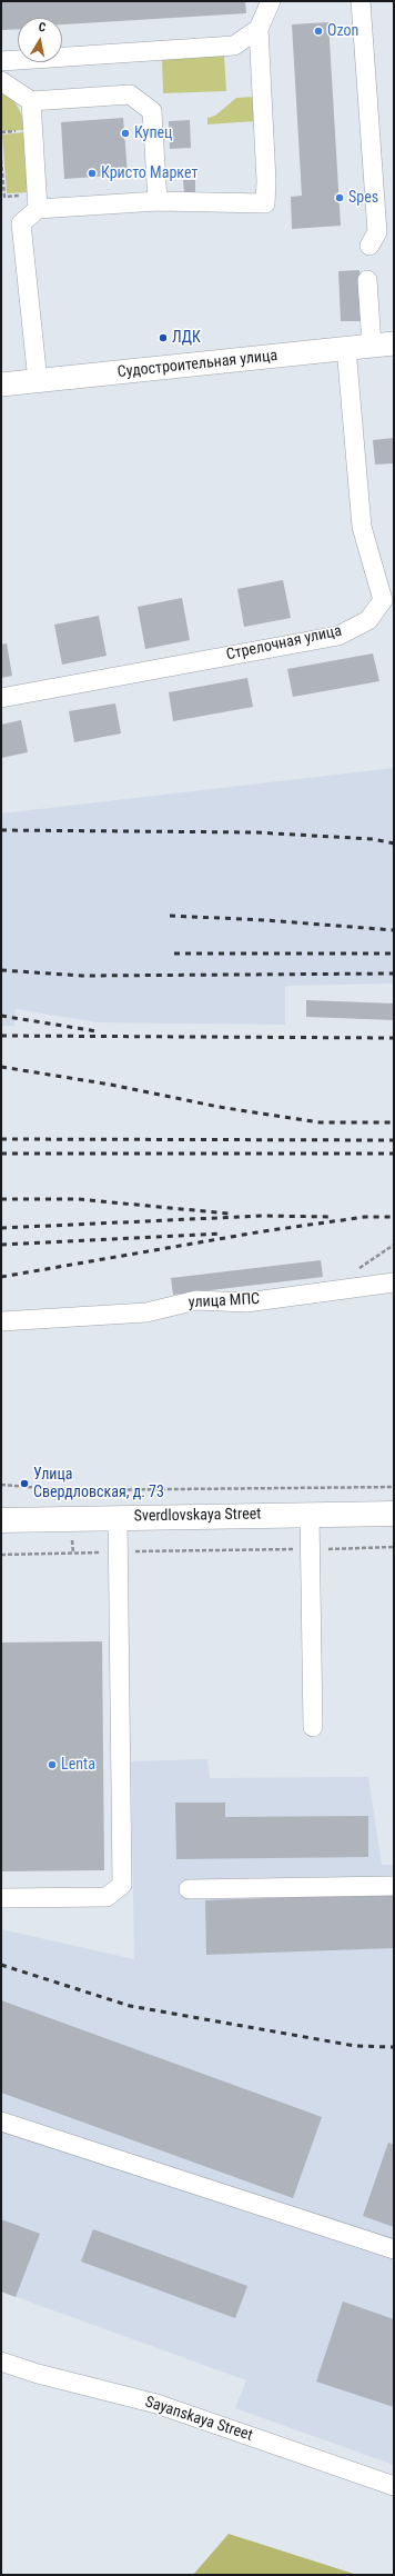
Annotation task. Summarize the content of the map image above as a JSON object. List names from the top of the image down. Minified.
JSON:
{"streets":{"highway":["Sverdlovskaya Street"],"main road":["Судостроительная улица"],"street":["Стрелочная улица","улица МПС","Sayanskaya Street"]},"crossings":[["Судостроительная улица","Стрелочная улица"]],"places":["Ozon","Купец","Кристо Маркет","Spes","ЛДК","Улица Свердловская, д. 73","Lenta"],"north":"top"}
